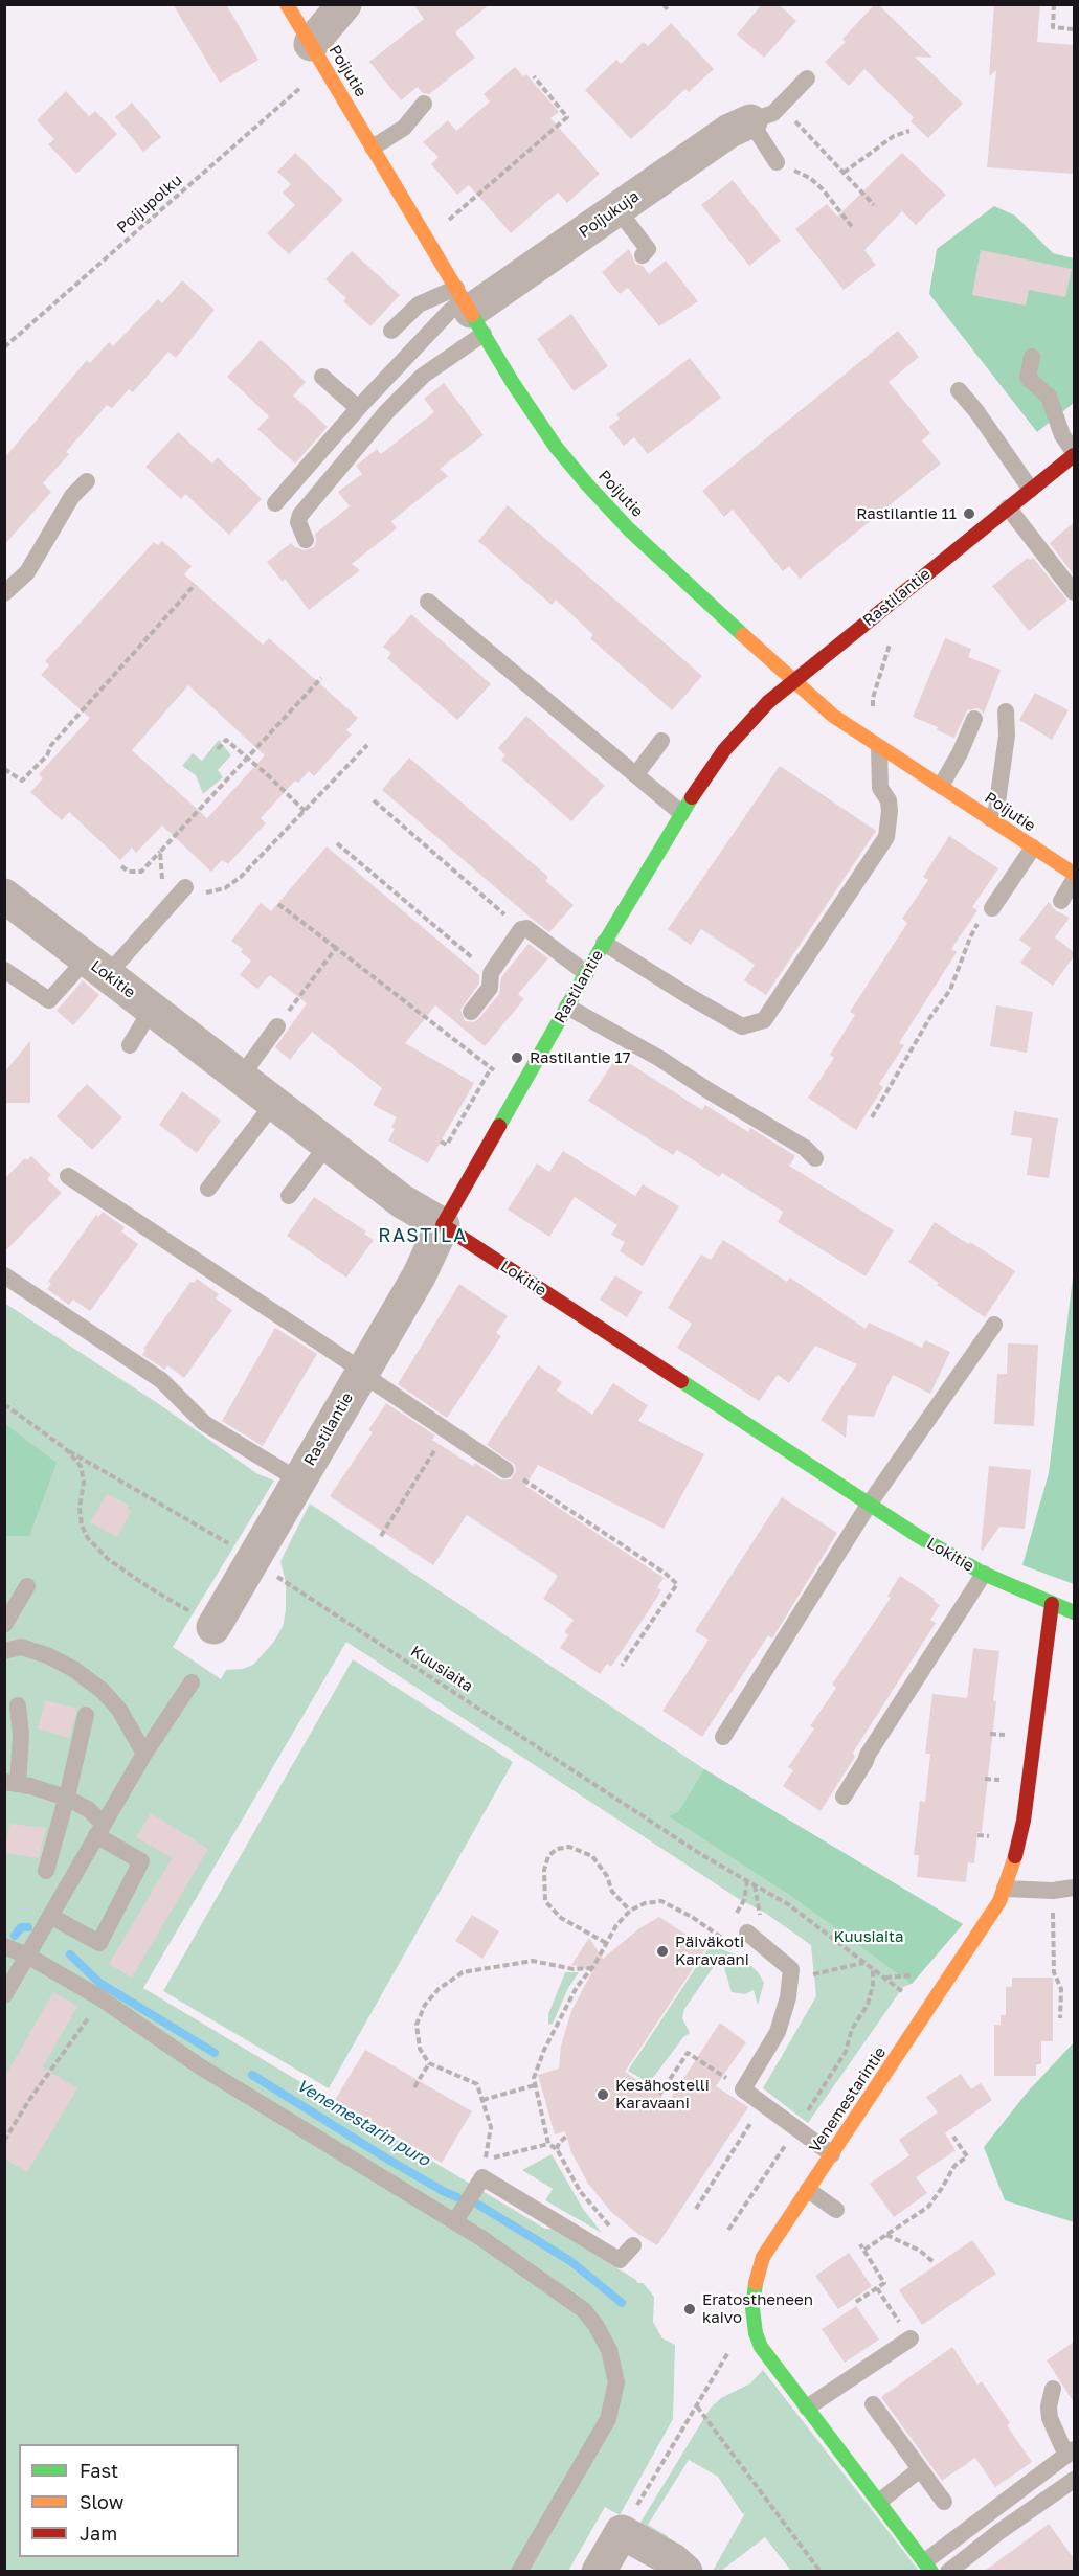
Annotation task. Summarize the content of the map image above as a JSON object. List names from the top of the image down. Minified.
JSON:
{"streets":{"street":["Poijutie","Poijukuja","Rastilantie","Lokitie","Venemestarintie"],"path":["Poijupolku","Kuusiaita"]},"crossings":[["Poijutie","Poijukuja"],["Poijutie","Rastilantie"],["Rastilantie","Lokitie"],["Rastilantie","Kuusiaita"],["Lokitie","Venemestarintie"],["Kuusiaita","Venemestarintie"]],"districts":["RASTILA"],"water":["Venemestarin puro"],"parks":["Kuusiaita"],"places":["Rastilantie 11","Rastilantie 17","Päiväkoti Karavaani","Kesähostelli Karavaani","Eratostheneen kaivo"],"legend":["Fast","Slow","Jam"]}
